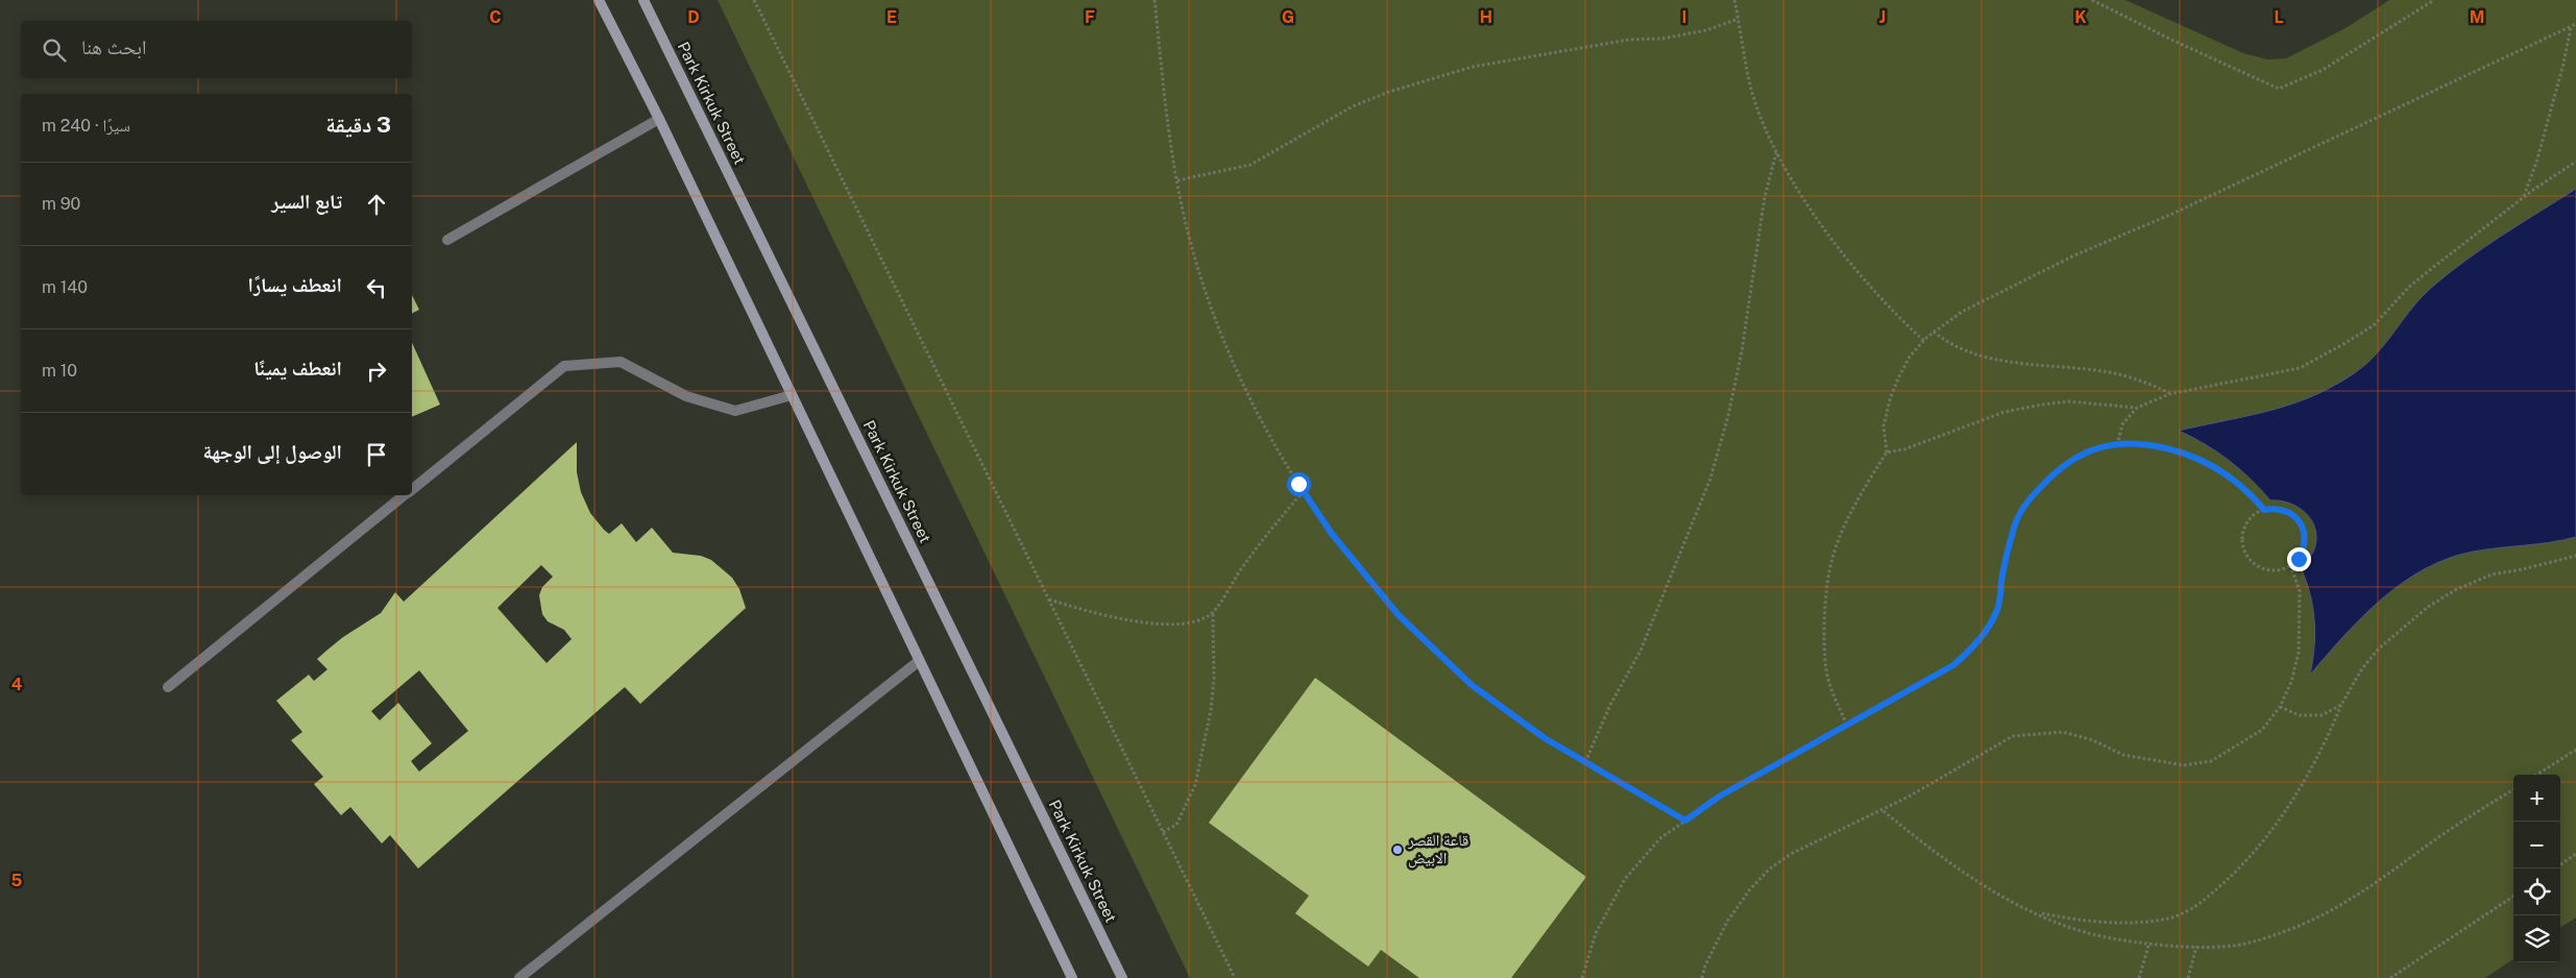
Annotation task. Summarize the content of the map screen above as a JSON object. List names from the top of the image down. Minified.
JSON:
{"streets":{"main road":["Park Kirkuk Street"]},"places":["قاعة القصر الابيض"],"page":{"search":"ابحث هنا","heading":["3 دقيقة","سيرًا · 240 m"],"list":[["تابع السير","90 m"],["انعطف يسارًا","140 m"],["انعطف يمينًا","10 m"],"الوصول إلى الوجهة"],"map_buttons":["+","−"]},"grid":{"columns":["C","D","E","F","G","H","I","J","K","L","M"],"rows":["4","5"]}}
